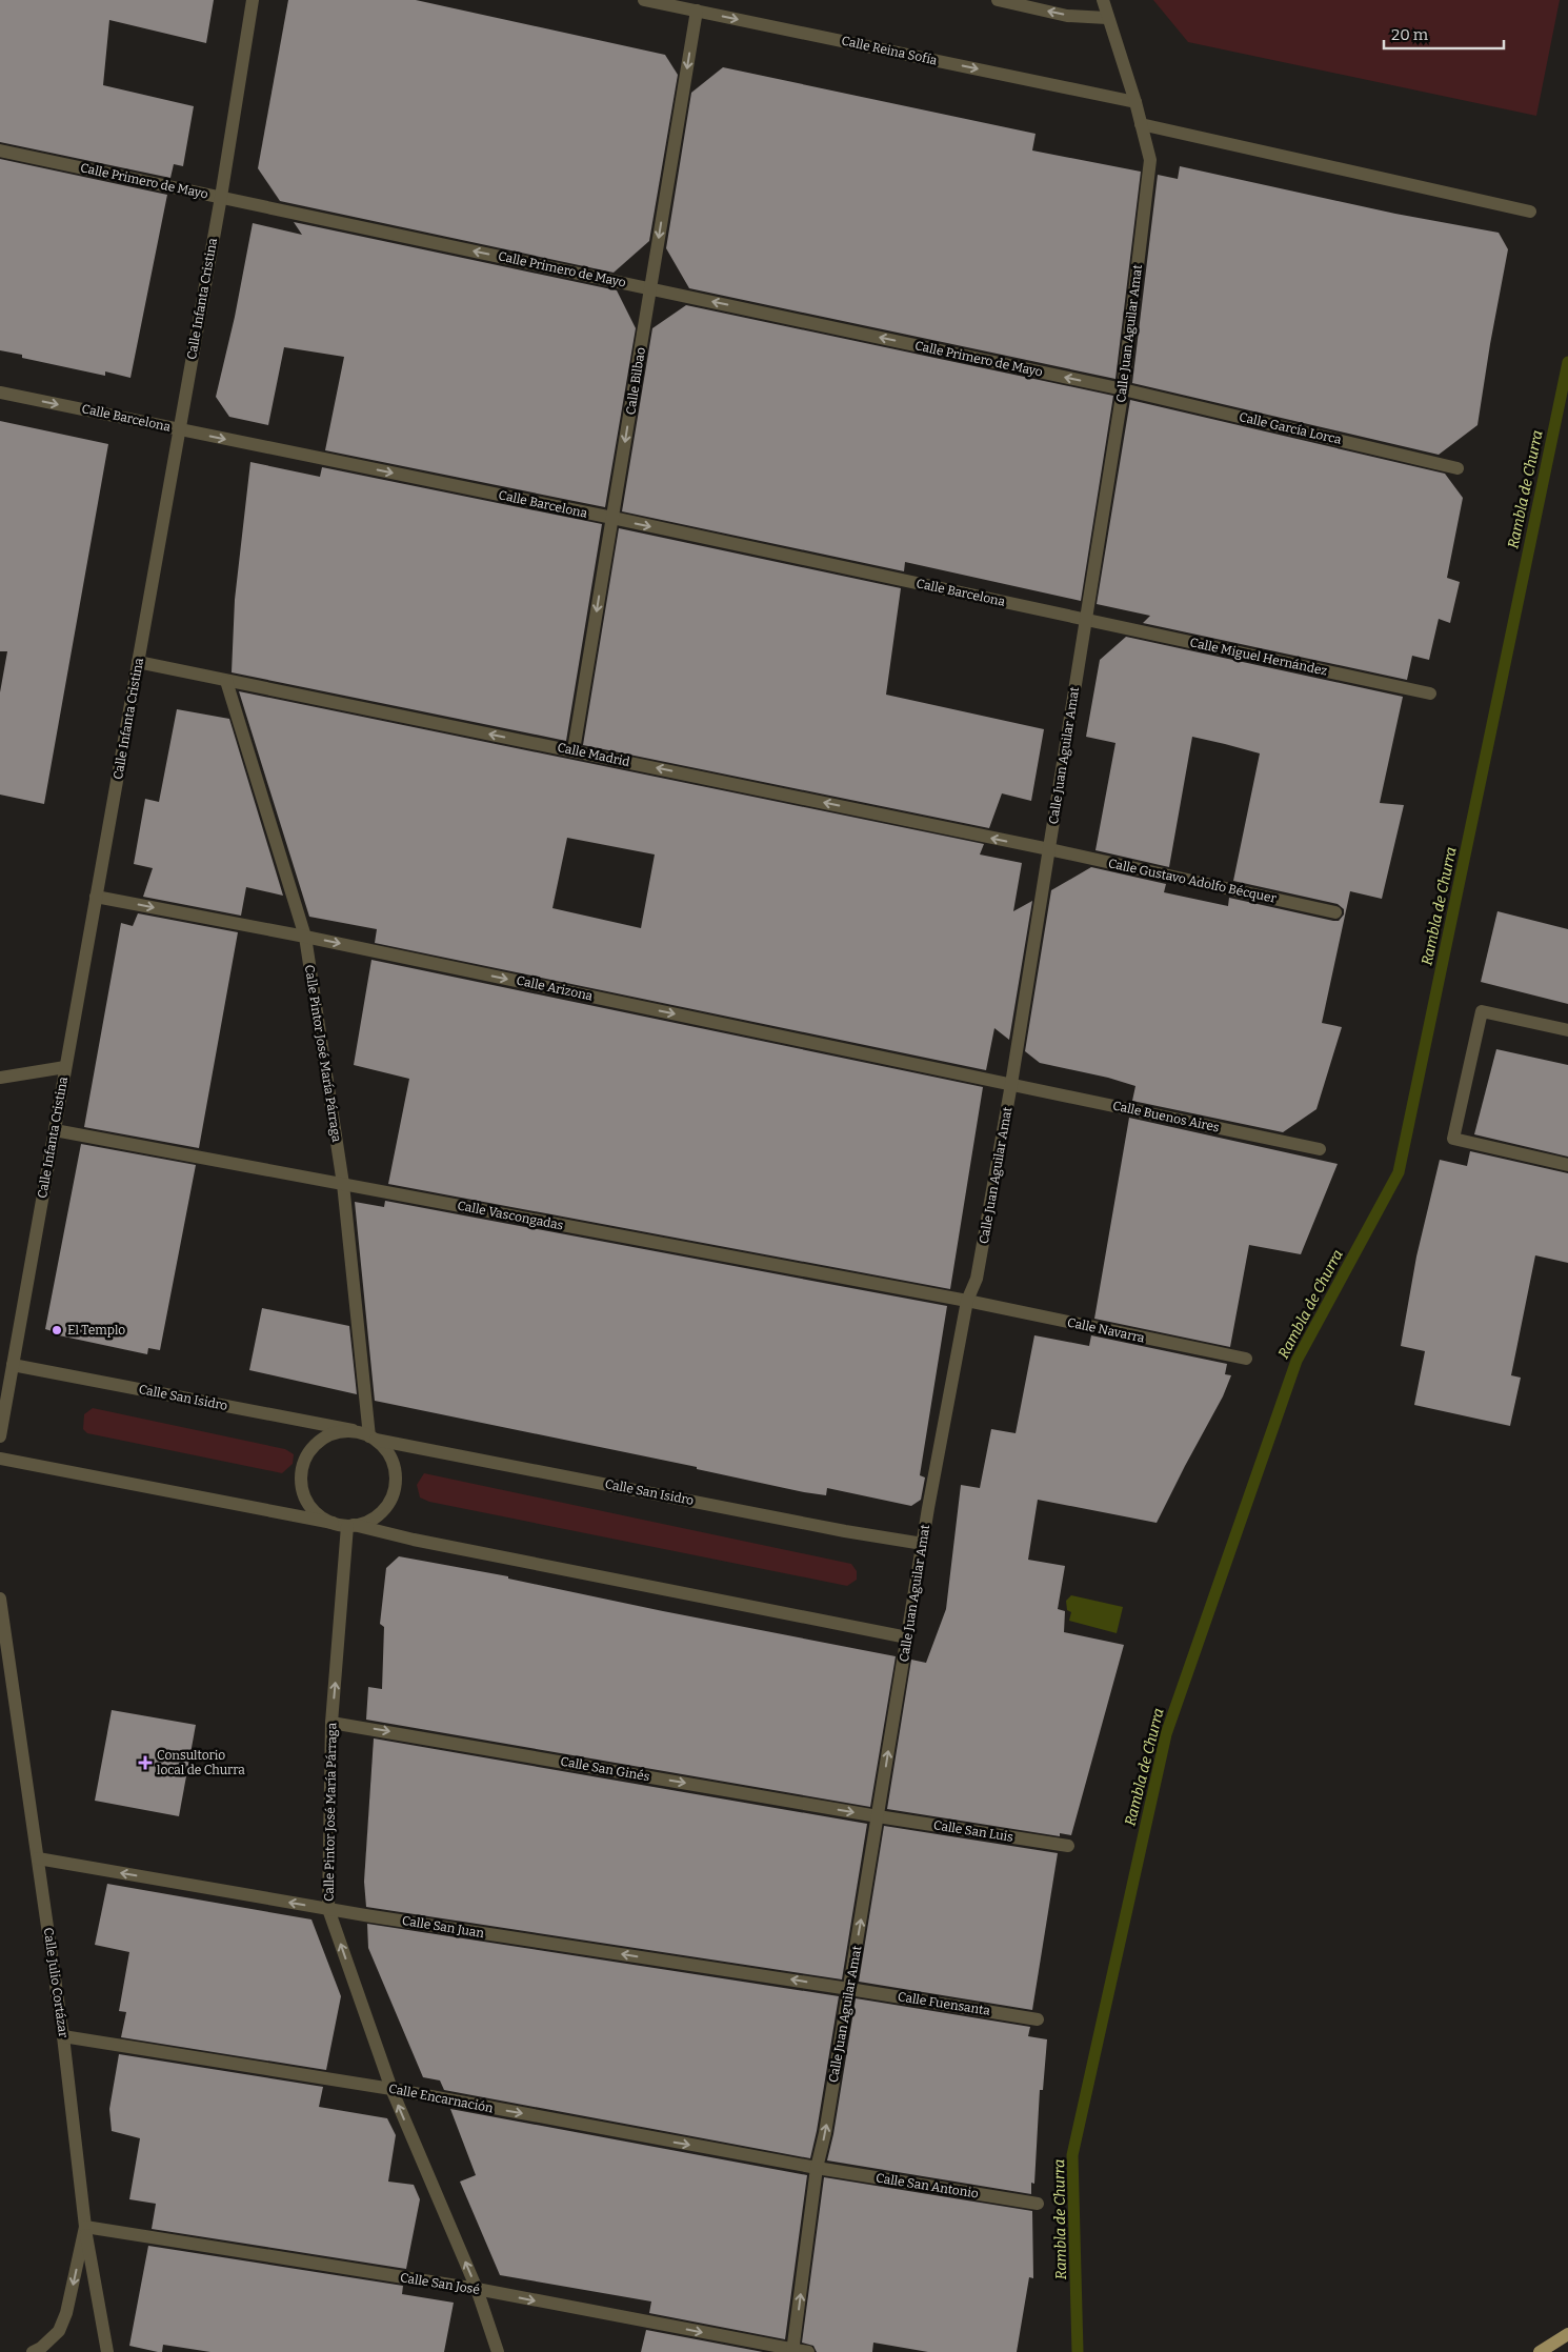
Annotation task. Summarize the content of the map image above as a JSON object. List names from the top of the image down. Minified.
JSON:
{"streets":{"street":["Calle Reina Sofía","Calle Primero de Mayo","Calle Infanta Cristina","Calle Juan Aguilar Amat","Calle Bilbao","Calle Barcelona","Calle García Lorca","Calle Miguel Hernández","Calle Madrid","Calle Gustavo Adolfo Bécquer","Calle Arizona","Calle Pintor José María Párraga","Calle Buenos Aires","Calle Vascongadas","Calle Navarra","Calle San Isidro","Calle San Ginés","Calle San Luis","Calle San Juan","Calle Julio Cortázar","Calle Fuensanta","Calle Encarnación","Calle San Antonio","Calle San José"]},"crossings":[["Calle Reina Sofía","Calle Juan Aguilar Amat"],["Calle Reina Sofía","Calle Bilbao"],["Calle Primero de Mayo","Calle Infanta Cristina"],["Calle Primero de Mayo","Calle Juan Aguilar Amat"],["Calle Primero de Mayo","Calle Bilbao"],["Calle Primero de Mayo","Calle García Lorca"],["Calle Infanta Cristina","Calle Barcelona"],["Calle Infanta Cristina","Calle Madrid"],["Calle Infanta Cristina","Calle Arizona"],["Calle Infanta Cristina","Calle Vascongadas"],["Calle Infanta Cristina","Calle San Isidro"],["Calle Juan Aguilar Amat","Calle Barcelona"],["Calle Juan Aguilar Amat","Calle García Lorca"],["Calle Juan Aguilar Amat","Calle Miguel Hernández"],["Calle Juan Aguilar Amat","Calle Madrid"],["Calle Juan Aguilar Amat","Calle Gustavo Adolfo Bécquer"],["Calle Juan Aguilar Amat","Calle Arizona"],["Calle Juan Aguilar Amat","Calle Buenos Aires"],["Calle Juan Aguilar Amat","Calle Vascongadas"],["Calle Juan Aguilar Amat","Calle Navarra"],["Calle Juan Aguilar Amat","Calle San Isidro"],["Calle Juan Aguilar Amat","Calle San Ginés"],["Calle Juan Aguilar Amat","Calle San Luis"],["Calle Juan Aguilar Amat","Calle San Juan"],["Calle Juan Aguilar Amat","Calle Fuensanta"],["Calle Juan Aguilar Amat","Calle Encarnación"],["Calle Juan Aguilar Amat","Calle San Antonio"],["Calle Juan Aguilar Amat","Calle San José"],["Calle Bilbao","Calle Barcelona"],["Calle Bilbao","Calle Madrid"],["Calle Barcelona","Calle Miguel Hernández"],["Calle Madrid","Calle Gustavo Adolfo Bécquer"],["Calle Madrid","Calle Pintor José María Párraga"],["Calle Arizona","Calle Pintor José María Párraga"],["Calle Arizona","Calle Buenos Aires"],["Calle Pintor José María Párraga","Calle Vascongadas"],["Calle Pintor José María Párraga","Calle San Isidro"],["Calle Pintor José María Párraga","Calle San Ginés"],["Calle Pintor José María Párraga","Calle San Juan"],["Calle Pintor José María Párraga","Calle Encarnación"],["Calle Pintor José María Párraga","Calle San José"],["Calle Vascongadas","Calle Navarra"],["Calle San Ginés","Calle San Luis"],["Calle San Juan","Calle Julio Cortázar"],["Calle San Juan","Calle Fuensanta"],["Calle Julio Cortázar","Calle Encarnación"],["Calle Julio Cortázar","Calle San José"],["Calle Encarnación","Calle San Antonio"]],"one_way":["Calle Reina Sofía","Calle Primero de Mayo","Calle Bilbao","Calle Barcelona","Calle Madrid","Calle Arizona","Calle Pintor José María Párraga","Calle San Ginés","Calle San Juan","Calle Encarnación","Calle San José"],"water":["Rambla de Churra"],"places":{"other":["El Templo"],"health":["Consultorio local de Churra"]},"scale_bar":"20 m"}
